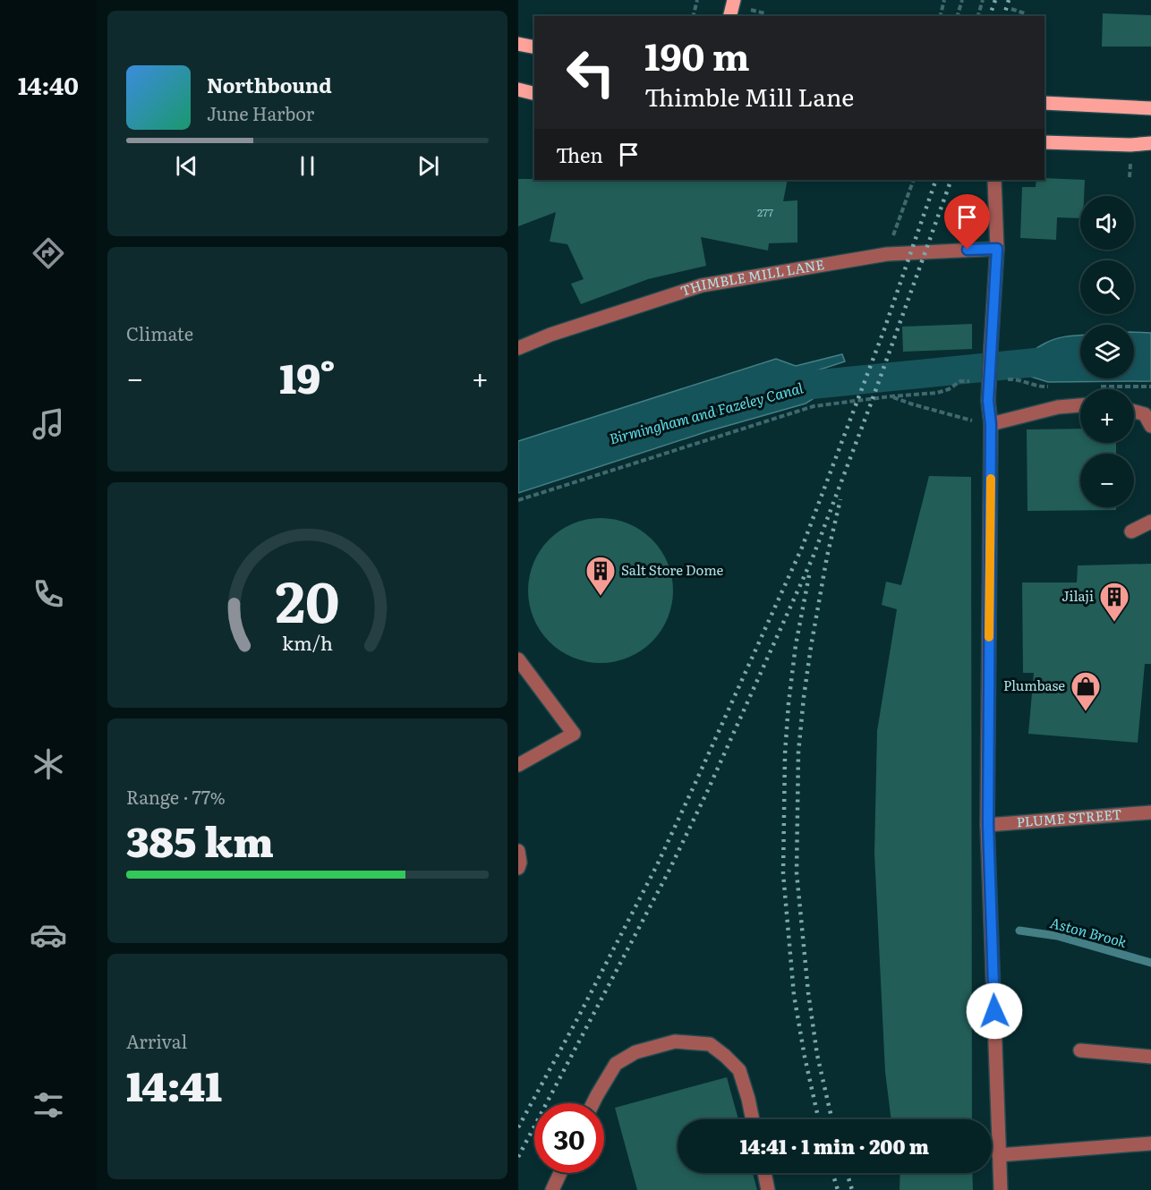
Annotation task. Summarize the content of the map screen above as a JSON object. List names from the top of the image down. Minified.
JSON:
{"streets":{"street":["THIMBLE MILL LANE","PLUME STREET"]},"water":["Birmingham and Fazeley Canal","Aston Brook"],"places":{"building":["Salt Store Dome","Jilaji"],"shop":["Plumbase"]},"house_numbers":["277"],"page":{"tabs":"14:40","turn":["190 m","Thimble Mill Lane"],"song":["Northbound","June Harbor"],"then":"Then","map_buttons":["+","−"],"tile":["Climate",["Range · 77%","385 km"],["Arrival","14:41"]],"heat":["−","19°","+"],"limit":"30","trip":"14:41 · 1 min · 200 m","gauge":["20","km/h"]}}
